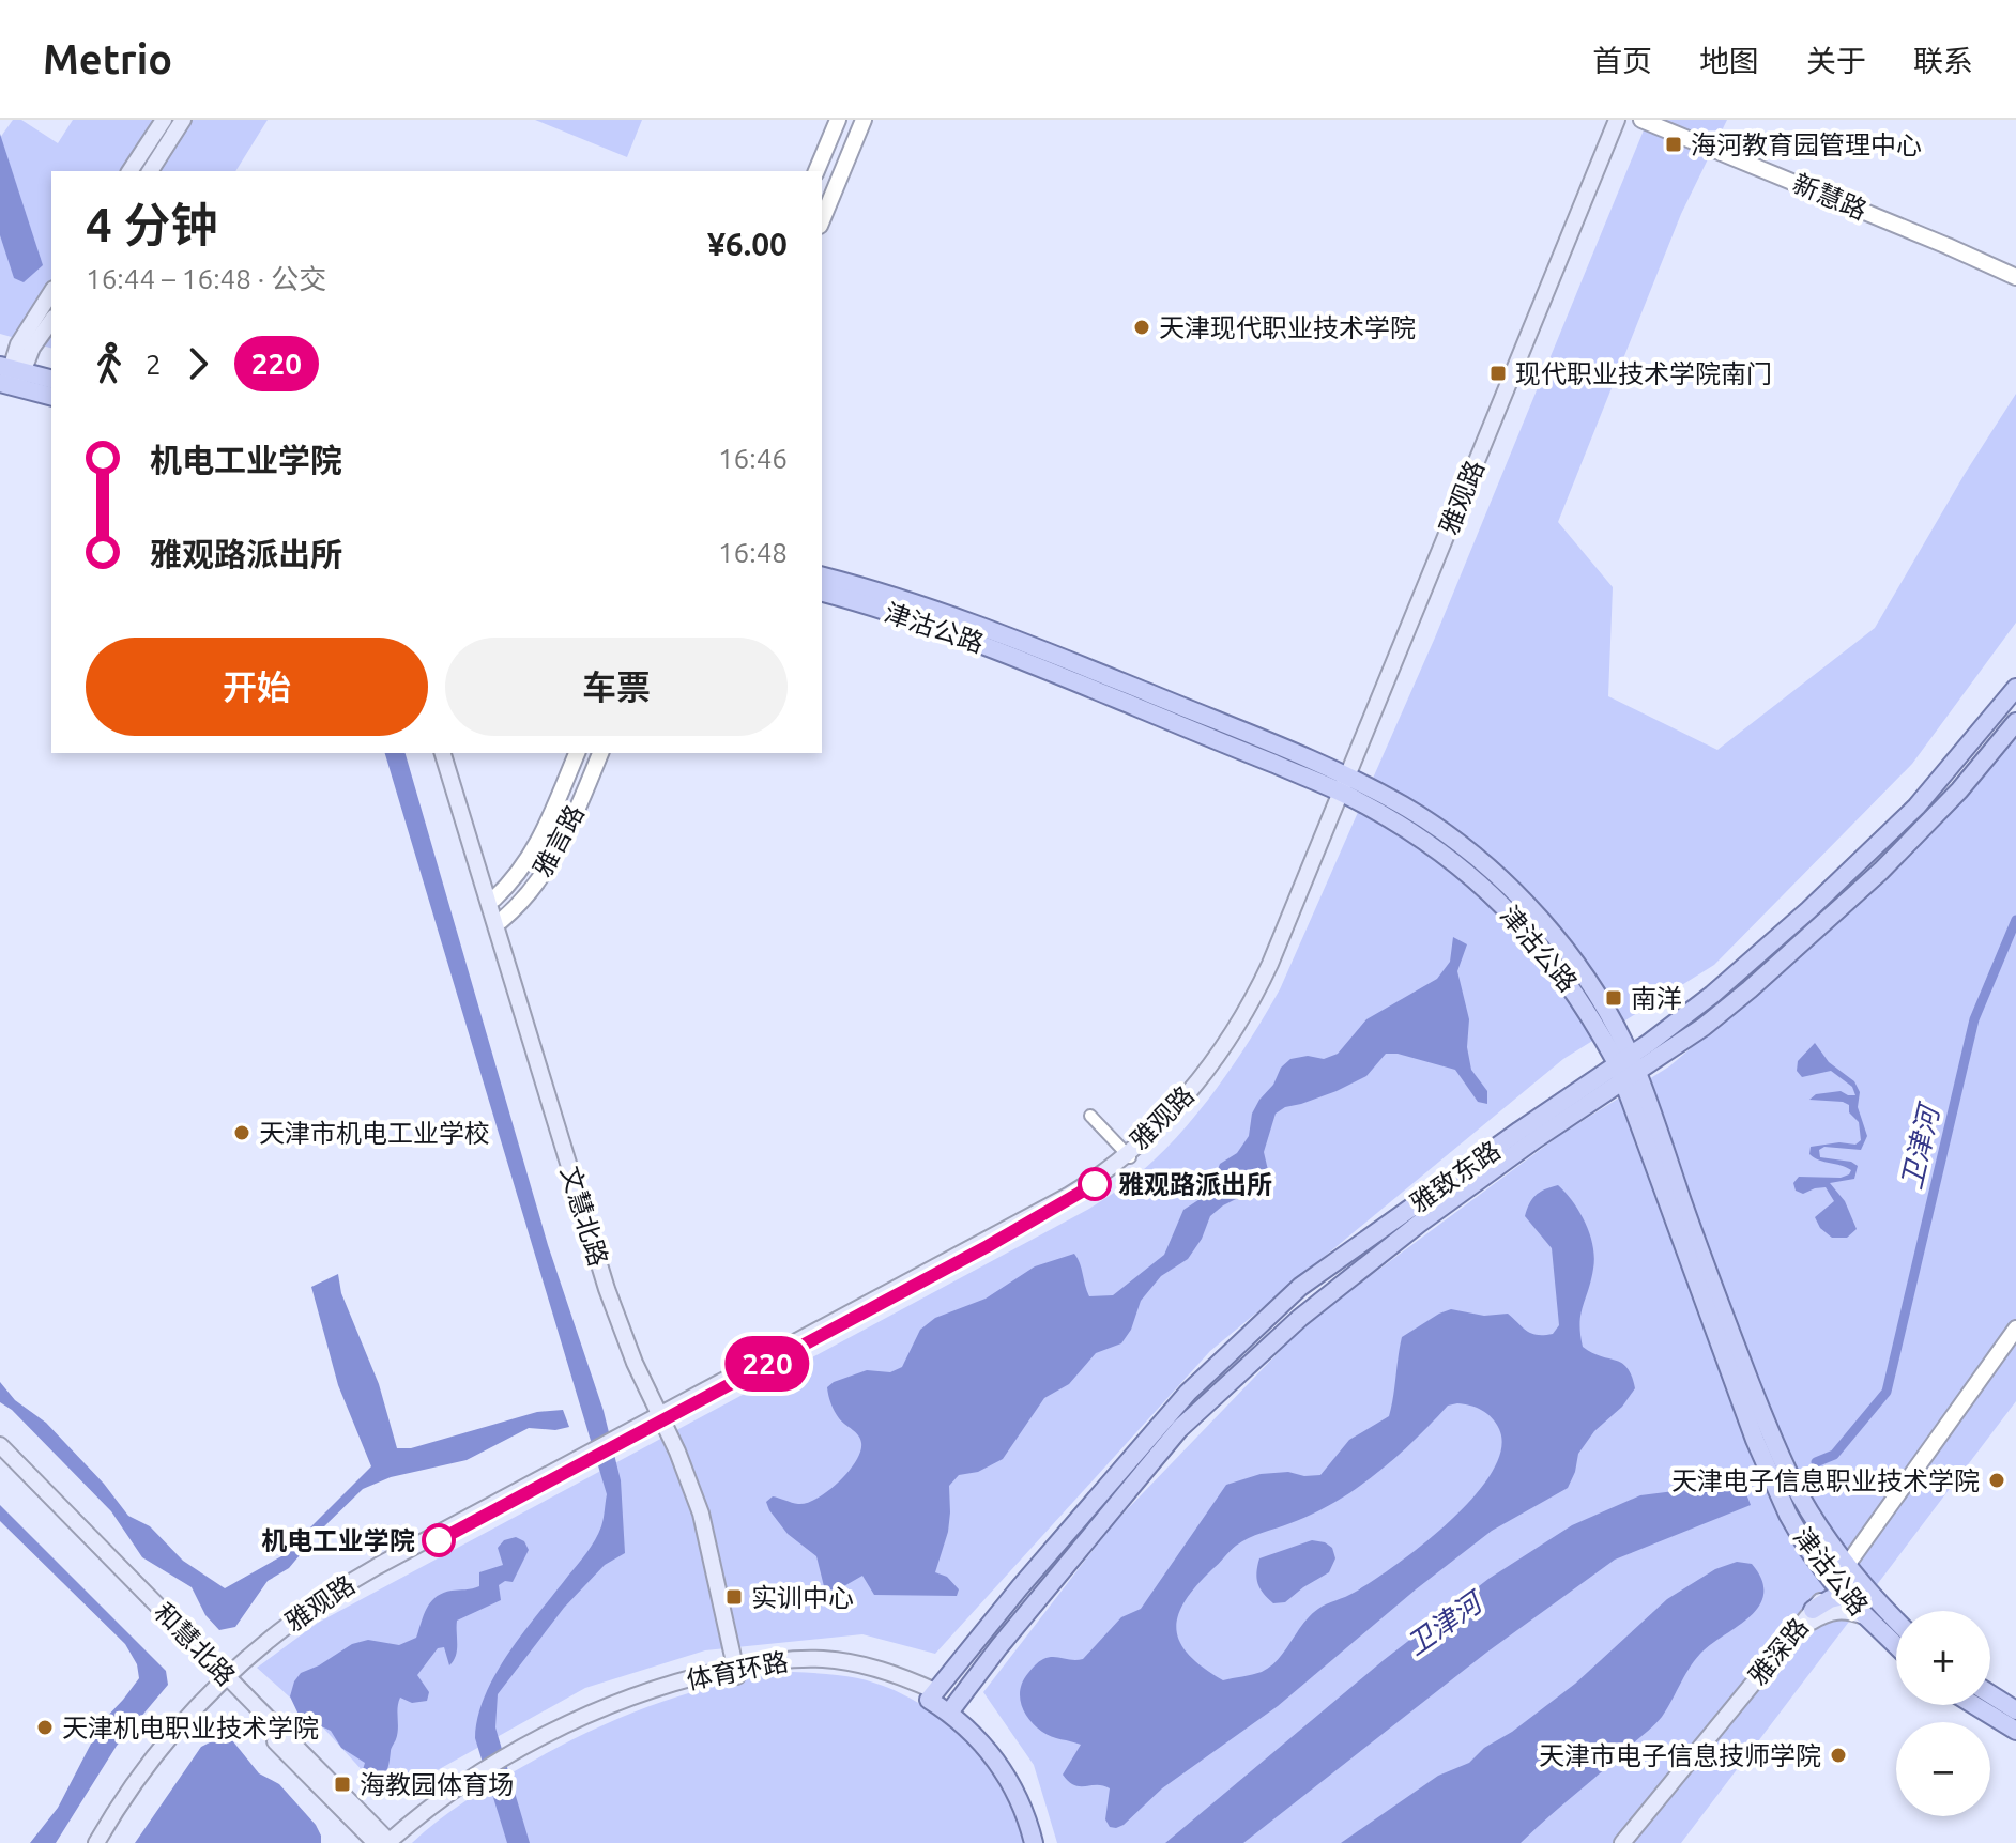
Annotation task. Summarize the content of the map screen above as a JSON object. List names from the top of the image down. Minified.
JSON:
{"streets":{"main road":["雅观路","津沽公路","雅致东路","文慧北路","和慧北路","雅深路","体育环路"],"street":["新慧路","雅言路"]},"crossings":[["雅观路","津沽公路"],["雅观路","文慧北路"],["雅观路","和慧北路"],["津沽公路","雅致东路"],["雅言路","文慧北路"],["雅致东路","体育环路"],["文慧北路","体育环路"],["和慧北路","体育环路"]],"water":["卫津河"],"places":{"transit":["海河教育园管理中心","现代职业技术学院南门","南洋","实训中心","海教园体育场"],"other":["天津现代职业技术学院","天津市机电工业学校","雅观路派出所","天津电子信息职业技术学院","机电工业学院","天津机电职业技术学院","天津市电子信息技师学院"]},"lines":["bus line 220"],"page":{"header":"Metrio","nav":["首页","地图","关于","联系"],"on_map":"220","heading":["4 分钟","16:44 – 16:48 · 公交","¥6.00"],"legs":["2","220"],"list":[{"name":"机电工业学院","value":"16:46"},{"name":"雅观路派出所","value":"16:48"}],"buttons":["开始","车票"],"map_buttons":["+","−"]}}
